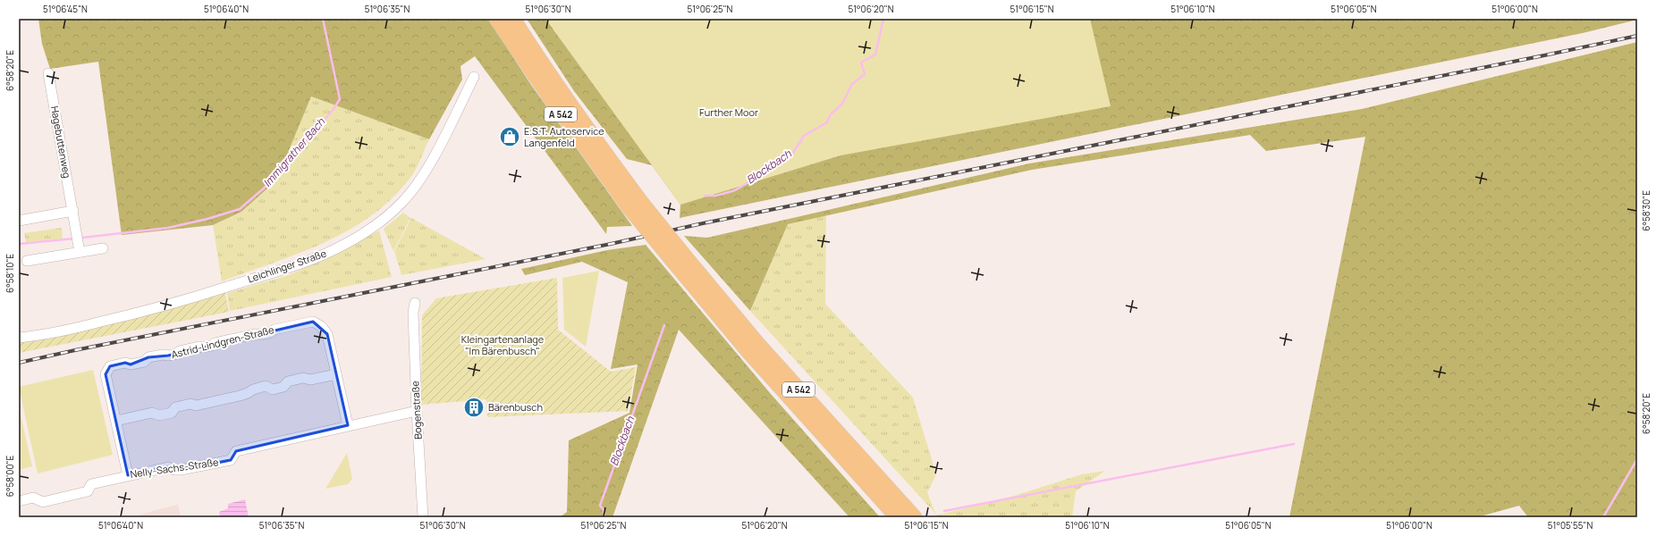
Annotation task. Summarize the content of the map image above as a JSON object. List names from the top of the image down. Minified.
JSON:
{"streets":{"highway":["A 542"],"street":["Hagebuttenweg","Leichlinger Straße","Astrid-Lindgren-Straße","Bogenstraße","Nelly-Sachs-Straße"]},"crossings":[["Astrid-Lindgren-Straße","Nelly-Sachs-Straße"],["Bogenstraße","Nelly-Sachs-Straße"]],"water":["Immigrather Bach","Blockbach"],"parks":["Further Moor","Kleingartenanlage \"Im Bärenbusch\""],"places":{"shop":["E.S.T. Autoservice Langenfeld"],"building":["Bärenbusch"]},"coordinates":["51°06'45\"N","51°06'40\"N","51°06'35\"N","51°06'30\"N","51°06'25\"N","51°06'20\"N","51°06'15\"N","51°06'10\"N","51°06'05\"N","51°06'00\"N","6°58'20\"E","6°58'30\"E","6°58'10\"E","6°58'00\"E","51°05'55\"N"]}
